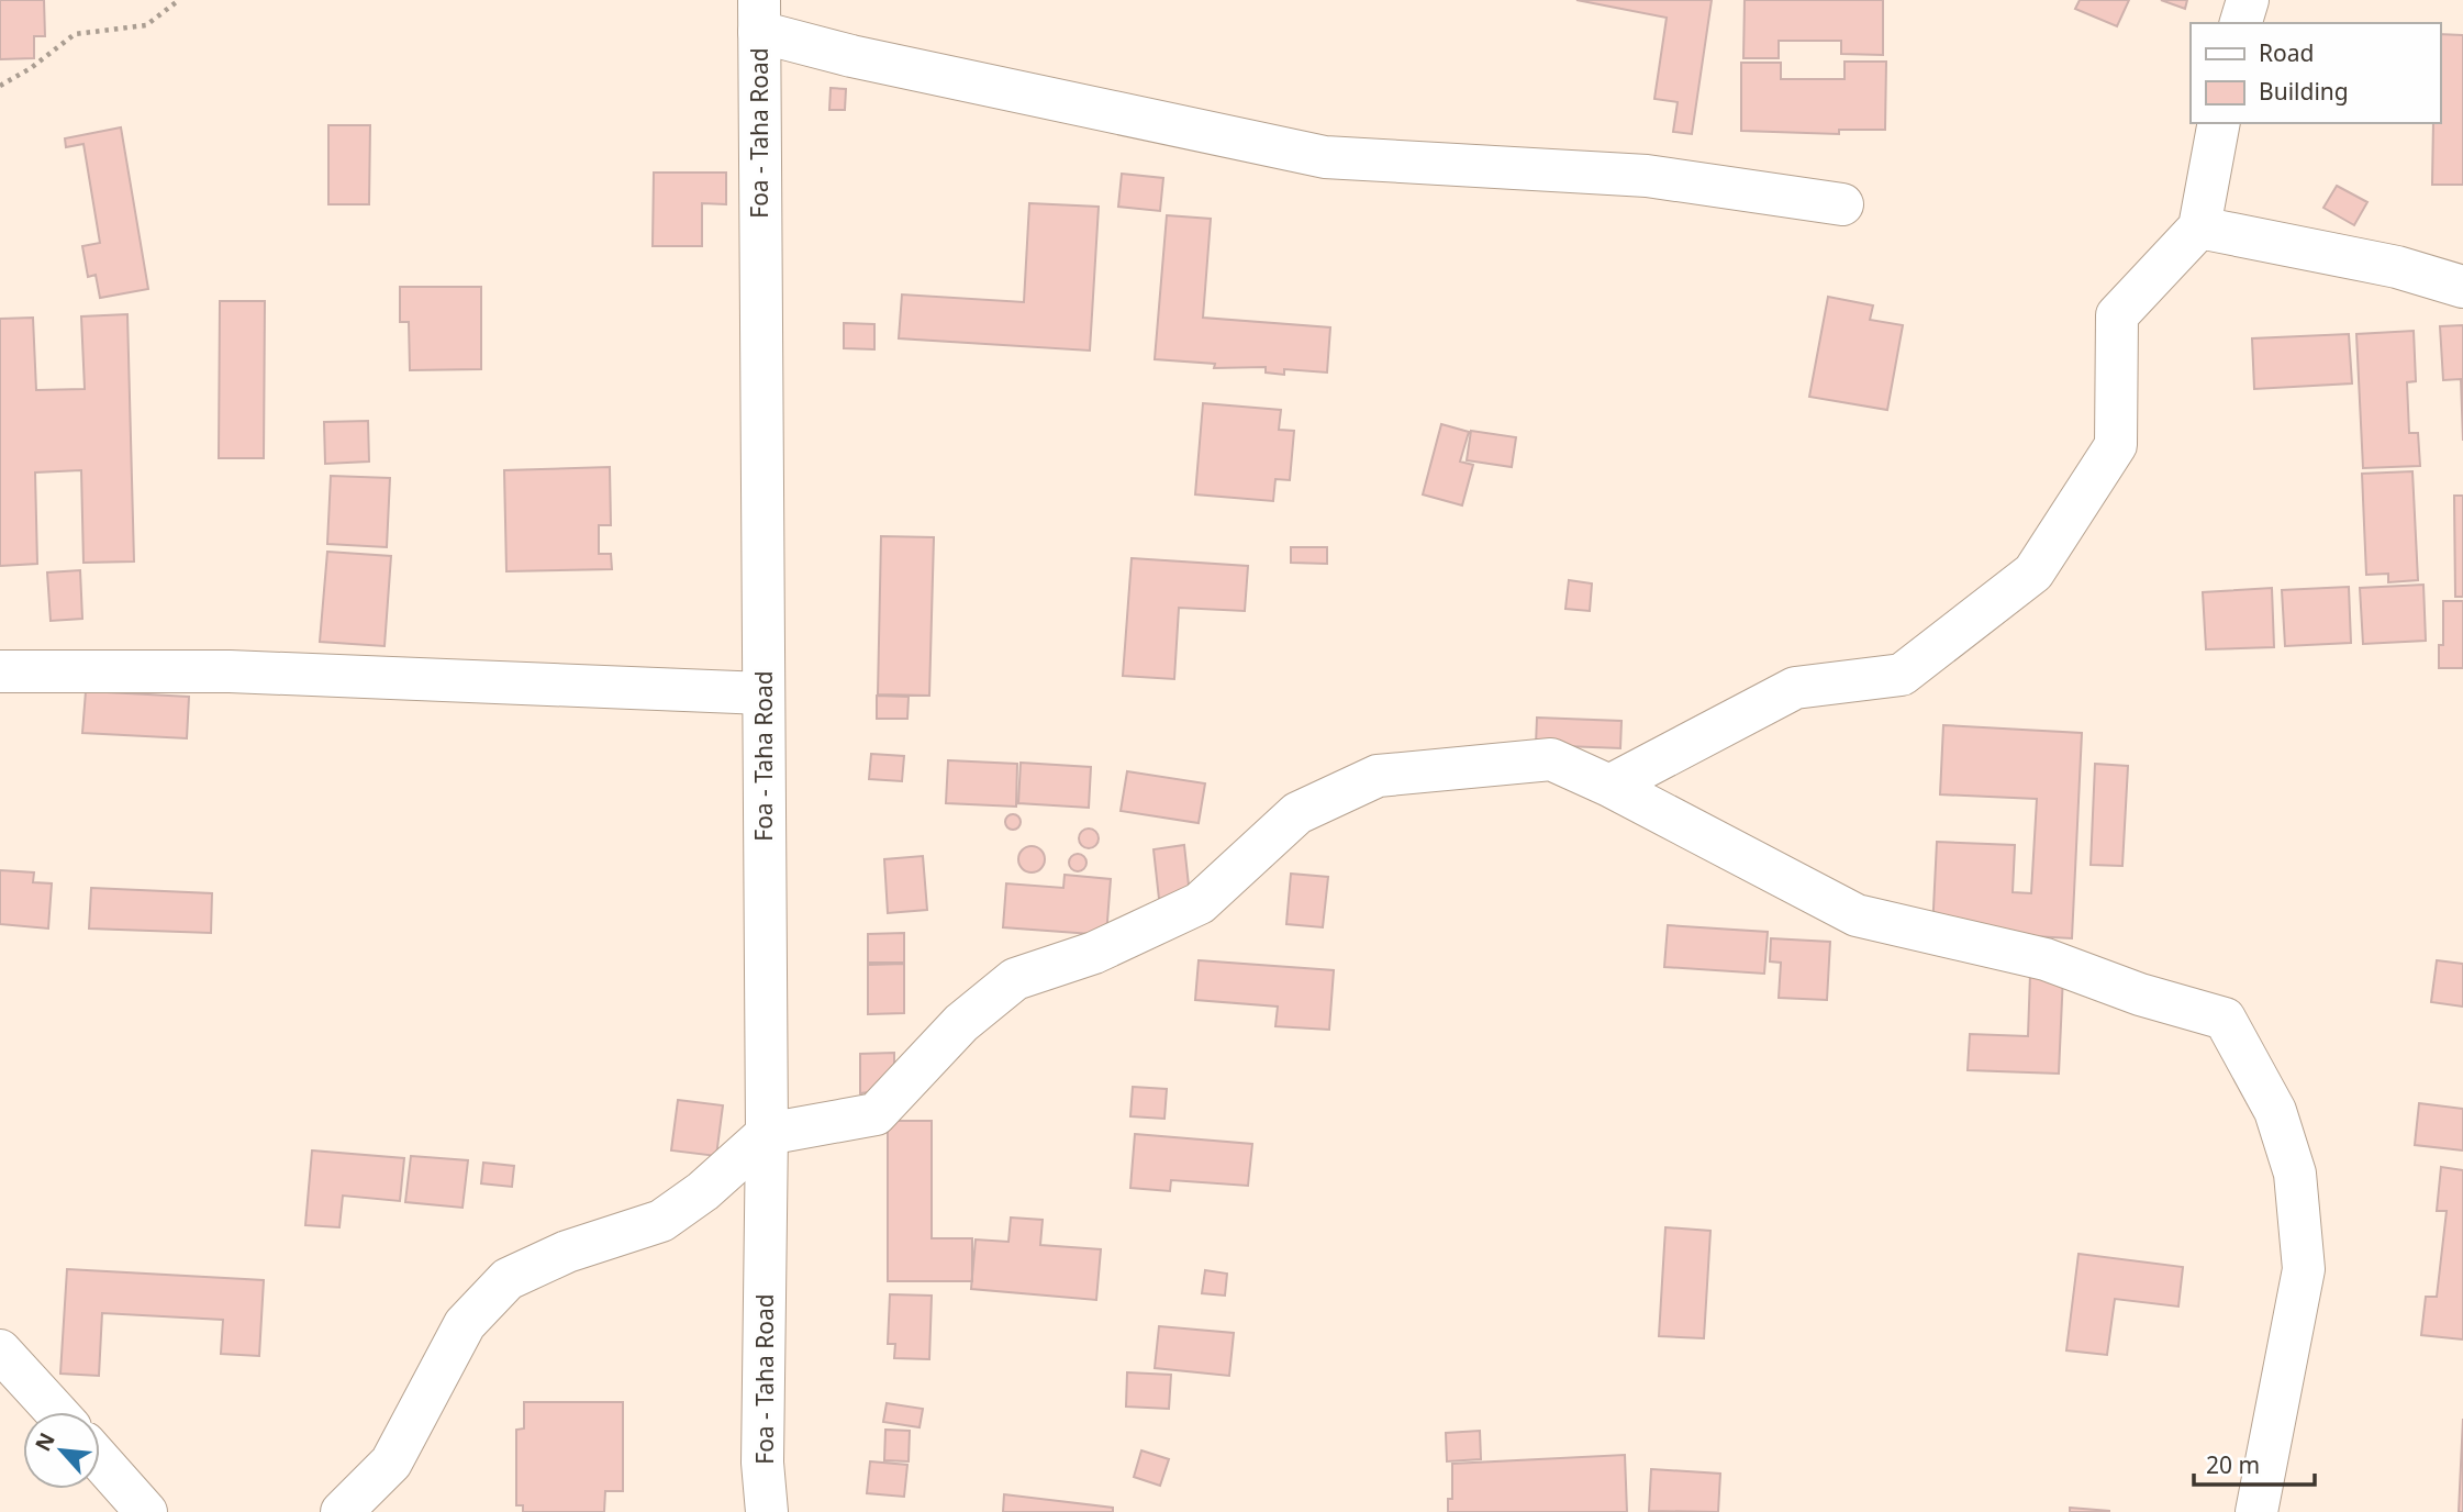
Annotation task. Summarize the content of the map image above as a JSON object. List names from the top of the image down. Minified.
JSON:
{"streets":{"street":["Foa - Taha Road"]},"legend":["Road","Building"],"scale_bar":"20 m","north":"top left"}
